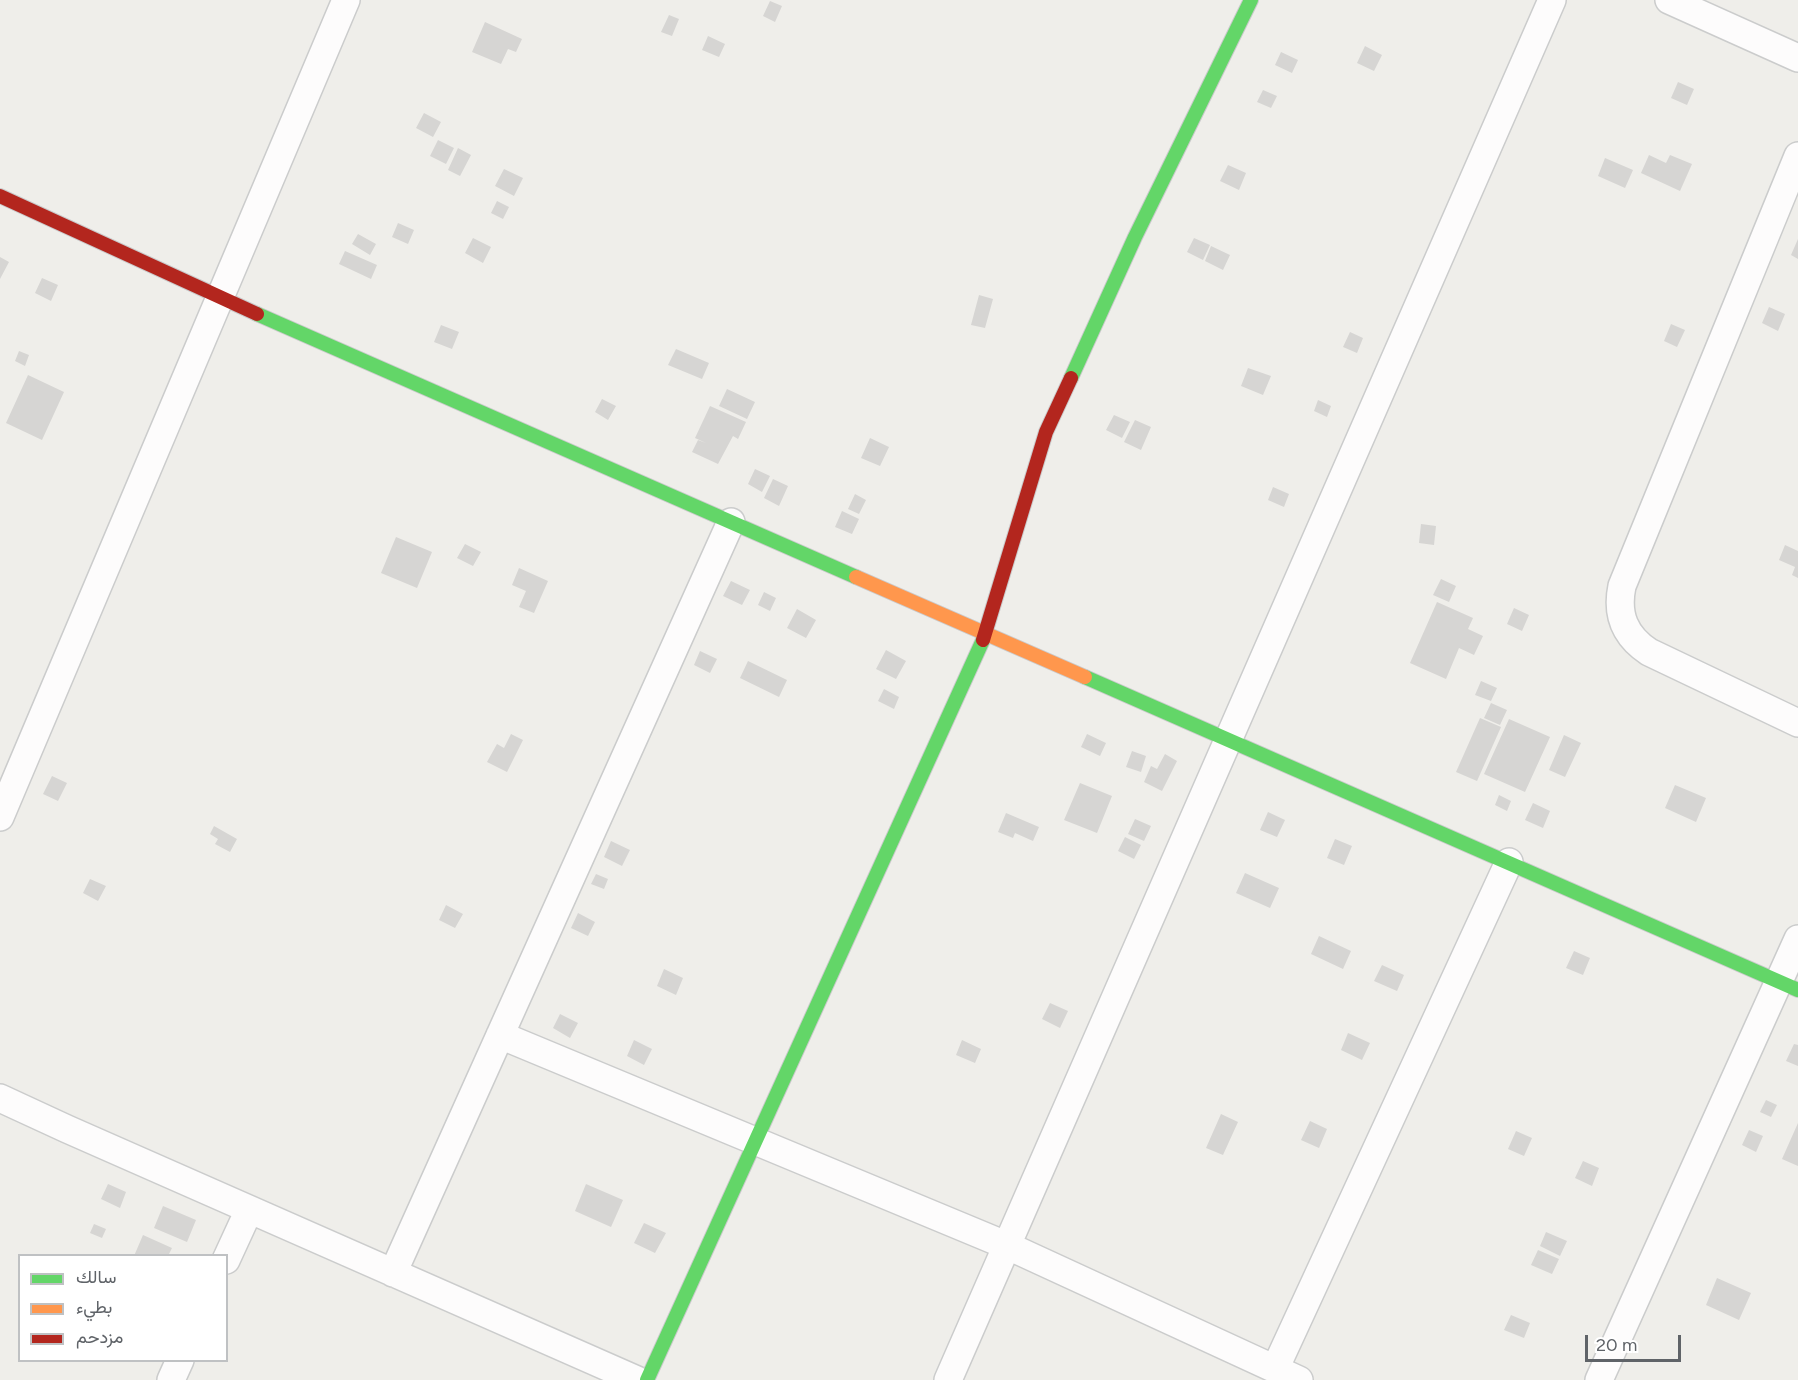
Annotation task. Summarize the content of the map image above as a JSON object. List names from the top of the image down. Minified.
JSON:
{"legend":["سالك","بطيء","مزدحم"],"scale_bar":"20 m"}
